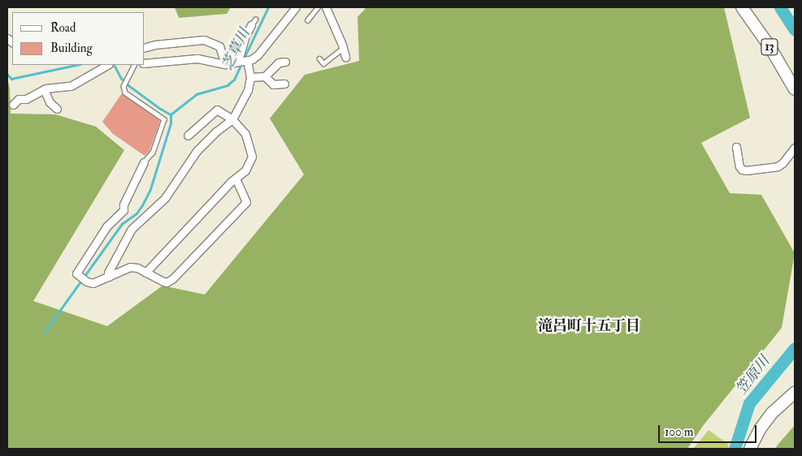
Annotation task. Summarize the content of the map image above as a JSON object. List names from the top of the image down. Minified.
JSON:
{"streets":{"main road":["13"]},"districts":["滝呂町十五丁目"],"water":["芝草川","笠原川"],"legend":["Road","Building"],"scale_bar":"100 m"}
